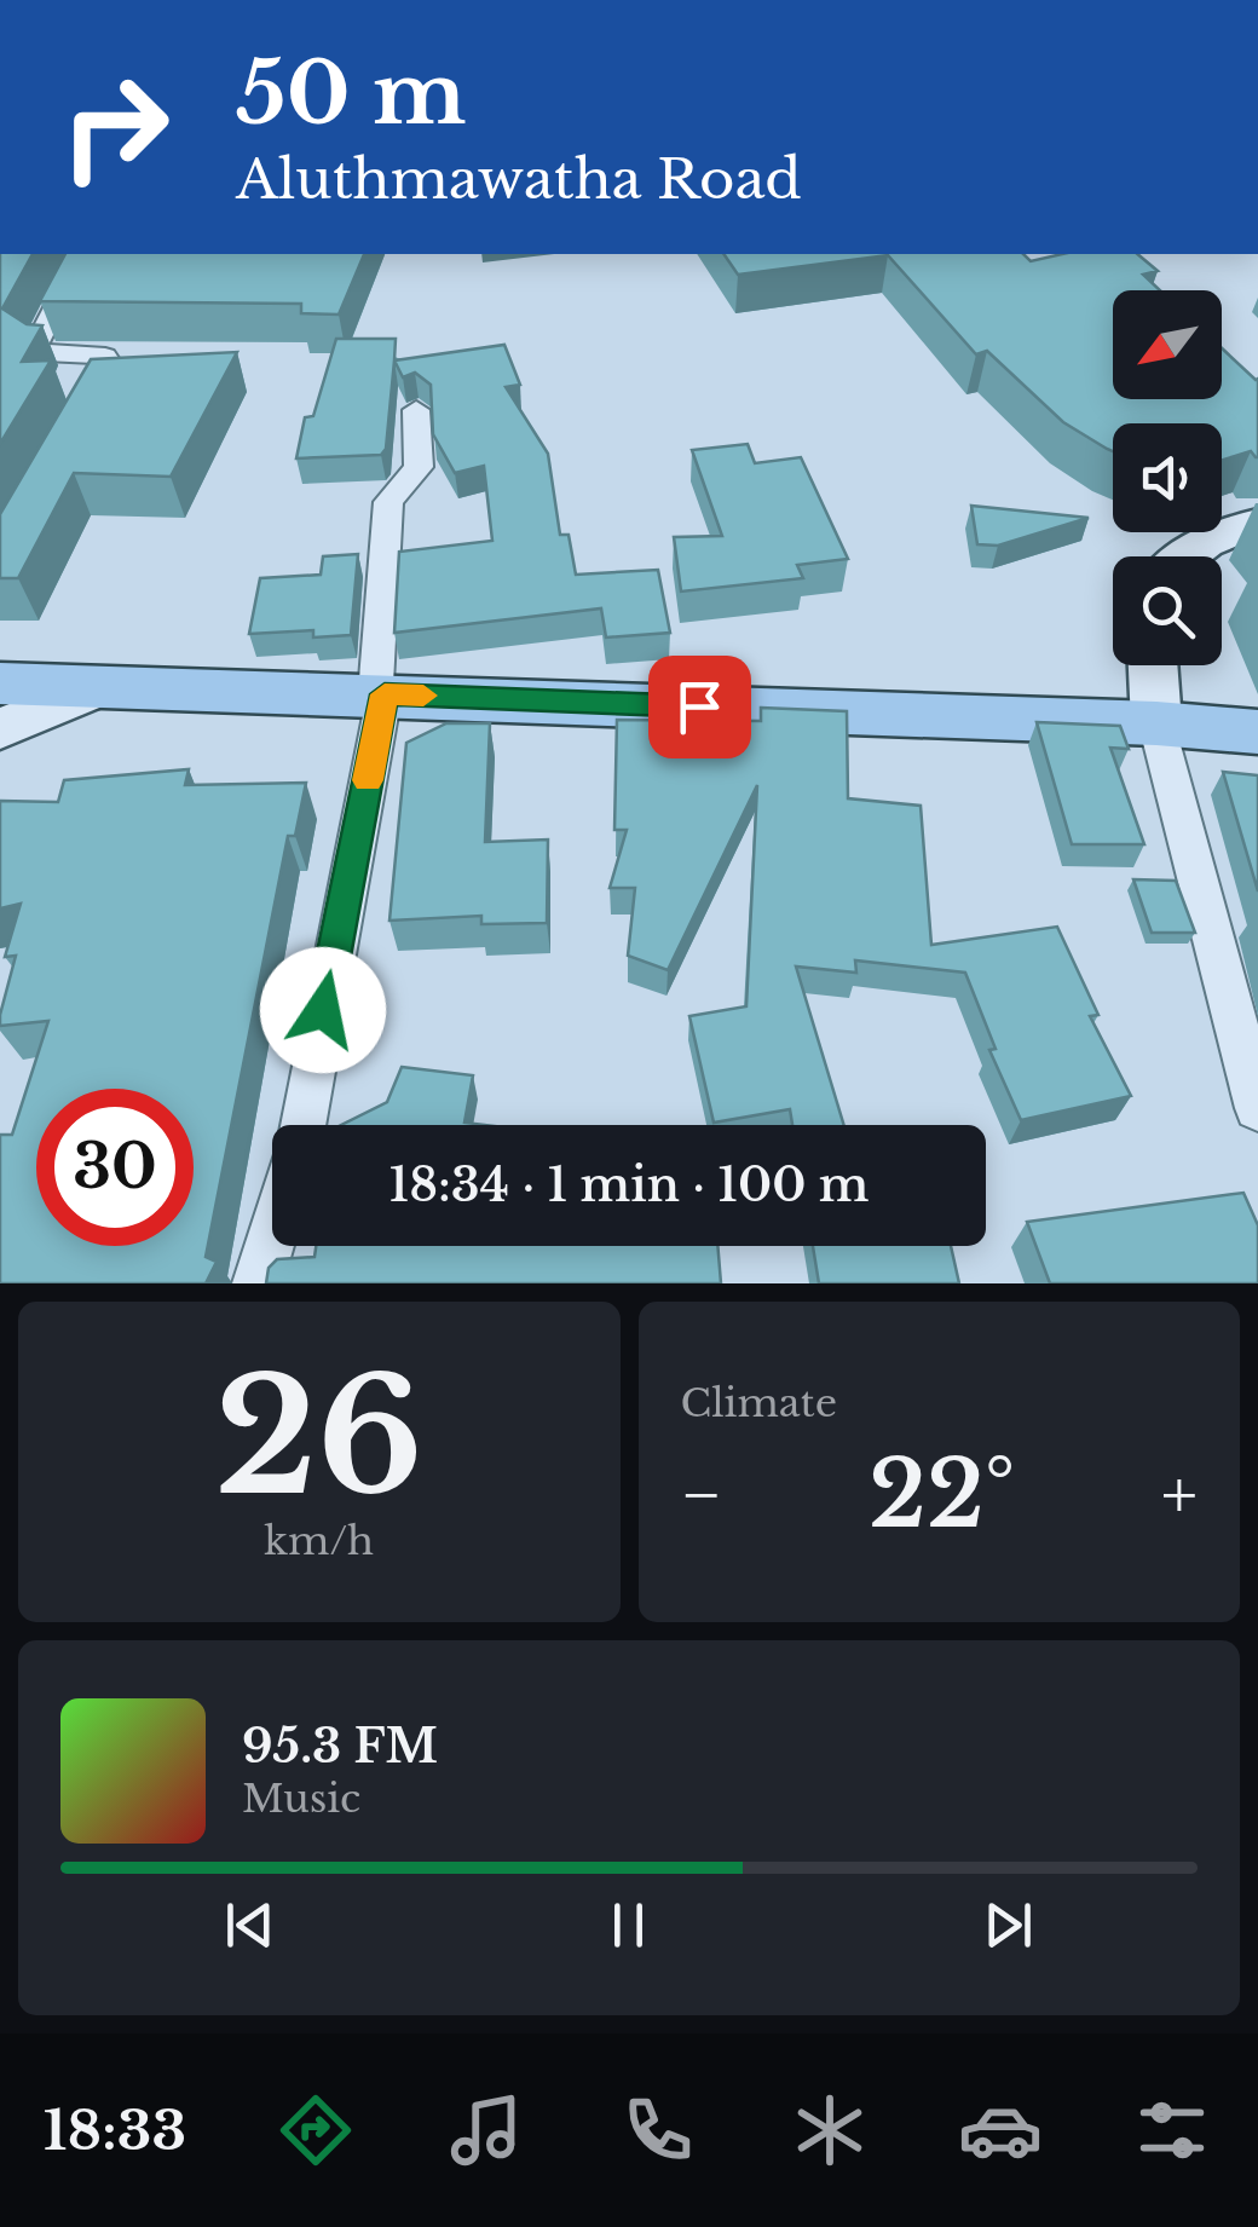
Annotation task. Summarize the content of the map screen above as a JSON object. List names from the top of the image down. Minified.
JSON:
{"north":"bottom left","page":{"turn":["50 m","Aluthmawatha Road"],"limit":"30","trip":"18:34 · 1 min · 100 m","tile":[["26","km/h"],"Climate"],"heat":["−","22°","+"],"song":["95.3 FM","Music"],"tabs":"18:33"}}
